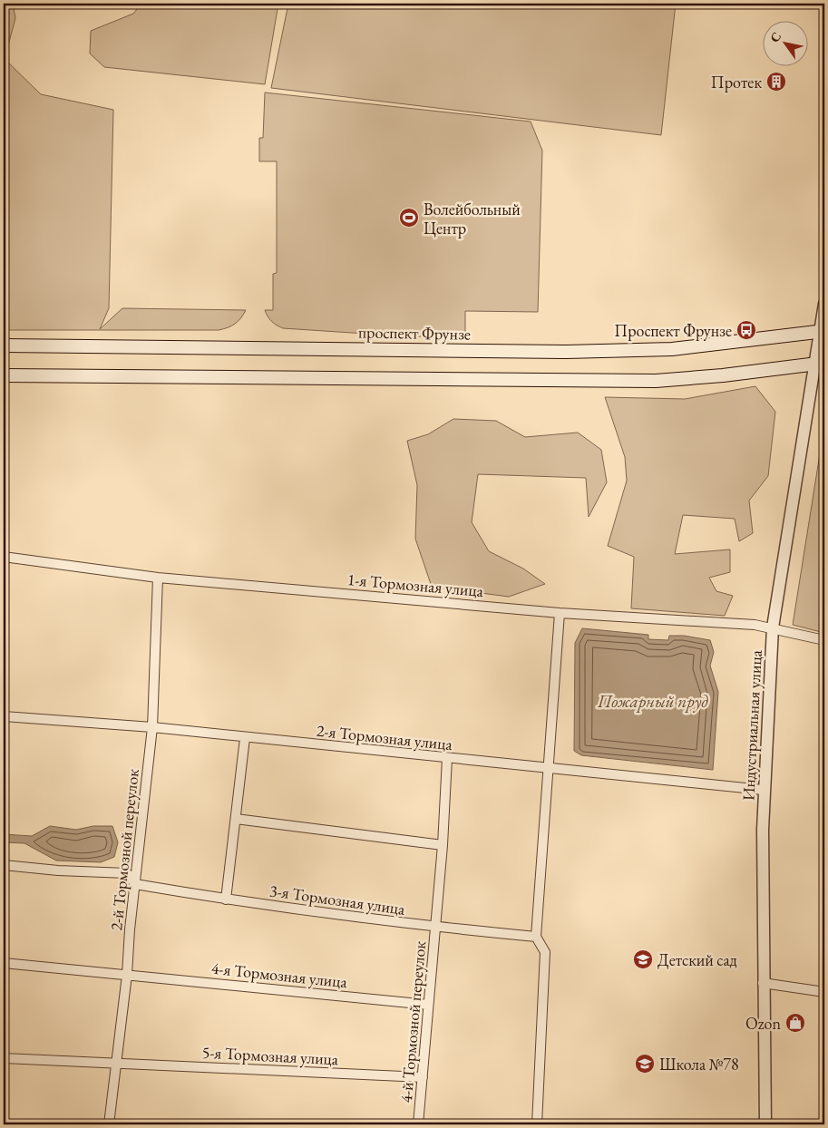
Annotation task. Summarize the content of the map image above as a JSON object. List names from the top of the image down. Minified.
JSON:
{"streets":{"main road":["проспект Фрунзе"],"street":["1-я Тормозная улица","Индустриальная улица","2-я Тормозная улица","2-й Тормозной переулок","3-я Тормозная улица","4-я Тормозная улица","4-й Тормозной переулок","5-я Тормозная улица"]},"crossings":[["проспект Фрунзе","Индустриальная улица"],["1-я Тормозная улица","Индустриальная улица"],["1-я Тормозная улица","2-й Тормозной переулок"],["Индустриальная улица","2-я Тормозная улица"],["2-я Тормозная улица","2-й Тормозной переулок"],["2-я Тормозная улица","4-й Тормозной переулок"],["2-й Тормозной переулок","3-я Тормозная улица"],["2-й Тормозной переулок","4-я Тормозная улица"],["2-й Тормозной переулок","5-я Тормозная улица"],["3-я Тормозная улица","4-й Тормозной переулок"],["4-я Тормозная улица","4-й Тормозной переулок"],["4-й Тормозной переулок","5-я Тормозная улица"]],"water":["Пожарный пруд"],"places":{"building":["Протек"],"sports":["Волейбольный Центр"],"bus stop":["Проспект Фрунзе"],"school or university":["Детский сад","Школа №78"],"shop":["Ozon"]},"north":"top left"}
